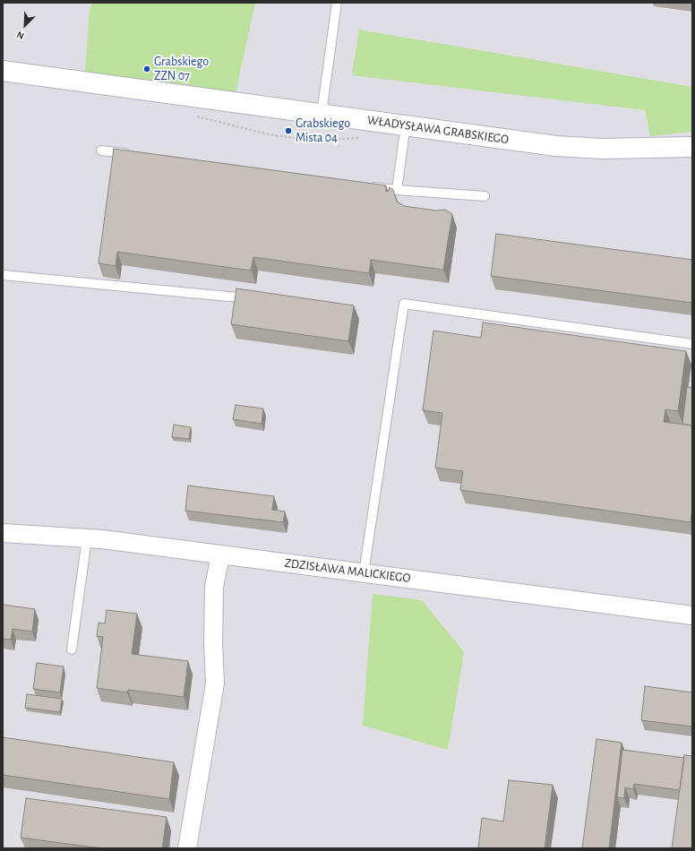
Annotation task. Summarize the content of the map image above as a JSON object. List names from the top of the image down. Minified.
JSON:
{"streets":{"street":["WŁADYSŁAWA GRABSKIEGO","ZDZISŁAWA MALICKIEGO"]},"places":["Grabskiego ZZN 07","Grabskiego Mista 04"],"north":"bottom left"}
